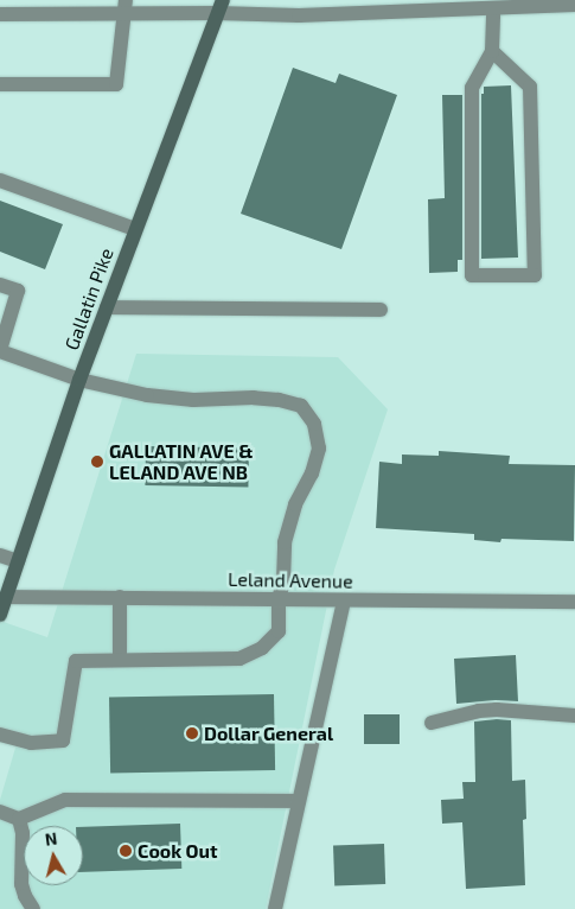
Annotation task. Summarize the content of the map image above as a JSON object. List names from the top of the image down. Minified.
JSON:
{"streets":{"main road":["Gallatin Pike"],"street":["Leland Avenue"]},"crossings":[["Gallatin Pike","Leland Avenue"]],"places":["GALLATIN AVE & LELAND AVE NB","Dollar General","Cook Out"],"north":"top"}
